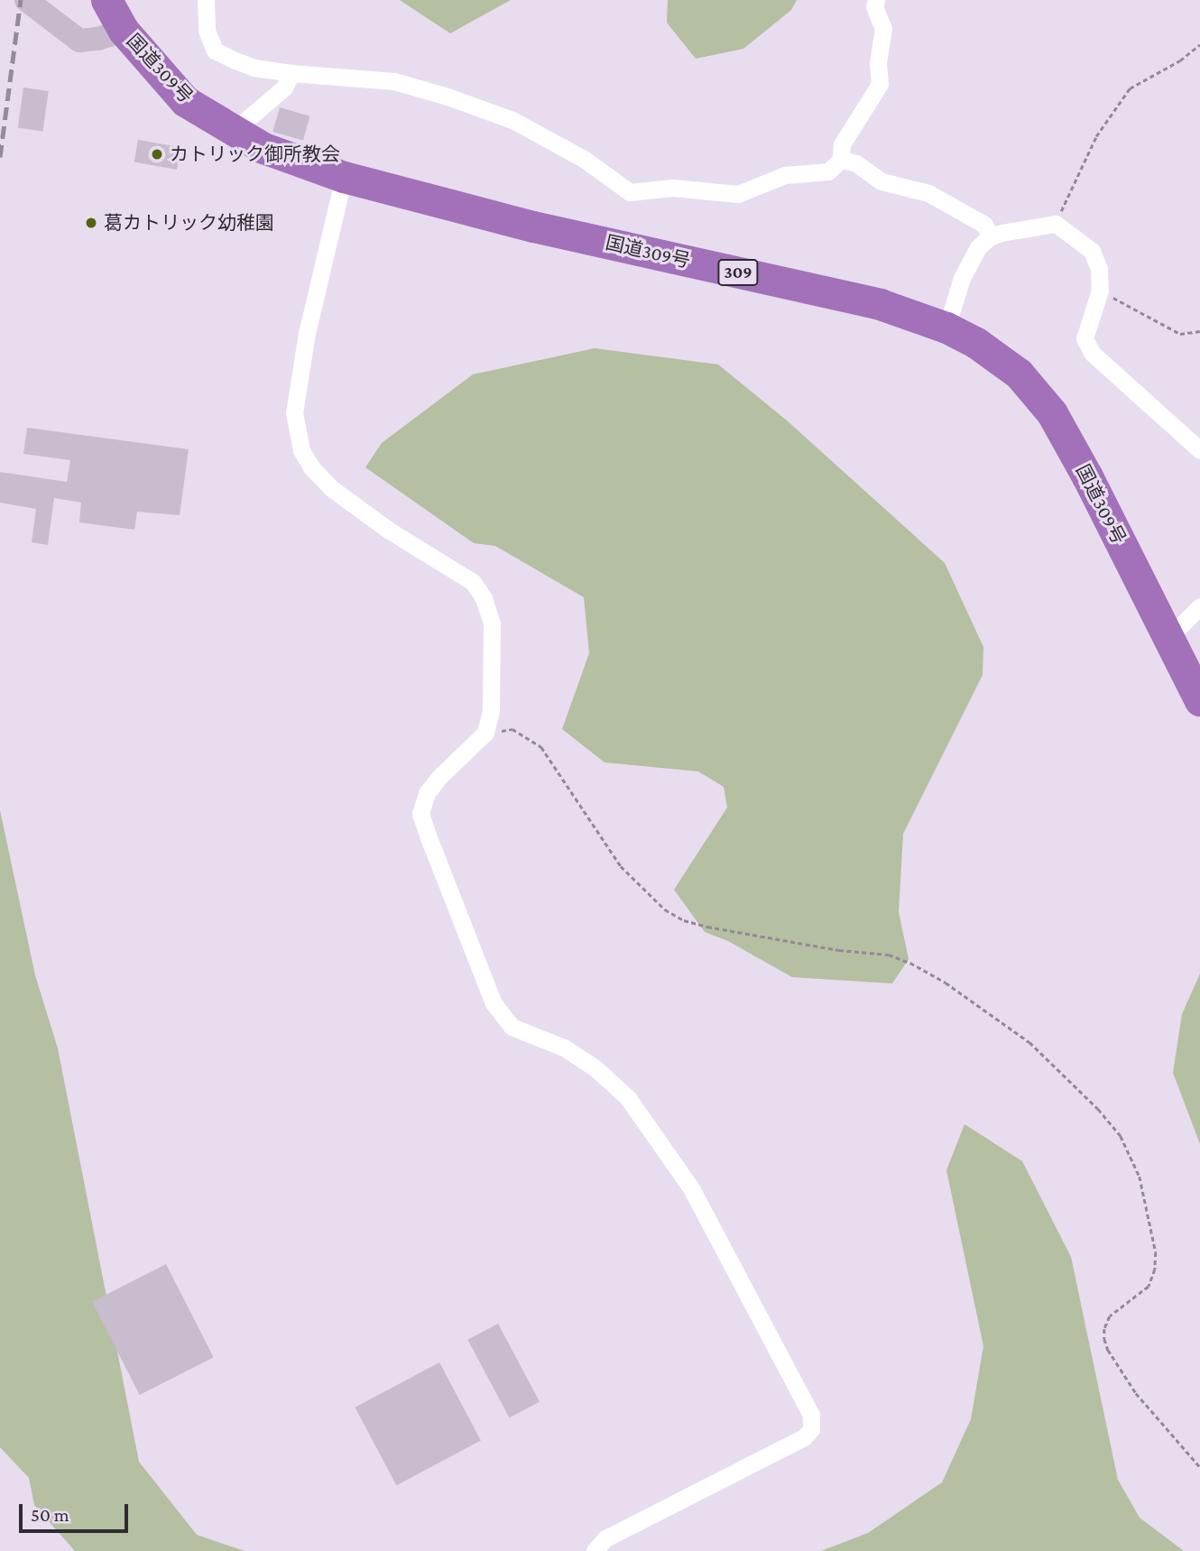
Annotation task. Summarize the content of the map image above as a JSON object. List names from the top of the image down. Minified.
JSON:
{"streets":{"highway":["国道309号","309"]},"places":["カトリック御所教会","葛カトリック幼稚園"],"scale_bar":"50 m"}
